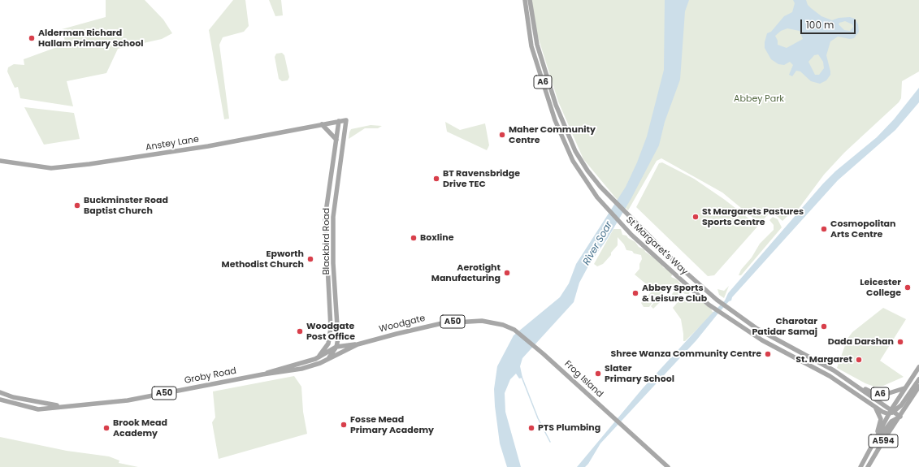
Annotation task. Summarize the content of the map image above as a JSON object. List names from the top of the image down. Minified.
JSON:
{"streets":{"main road":["A6","Anstey Lane","Blackbird Road","St Margaret's Way","A50","Woodgate","Groby Road","Frog Island","A594"]},"crossings":[["A6","St Margaret's Way"],["A6","A594"],["Anstey Lane","Blackbird Road"],["Blackbird Road","Woodgate"],["Blackbird Road","Groby Road"],["St Margaret's Way","A594"],["Woodgate","Groby Road"],["Woodgate","Frog Island"]],"water":["River Soar"],"parks":["Abbey Park"],"places":["Alderman Richard Hallam Primary School","Maher Community Centre","BT Ravensbridge Drive TEC","Buckminster Road Baptist Church","St Margarets Pastures Sports Centre","Cosmopolitan Arts Centre","Boxline","Epworth Methodist Church","Aerotight Manufacturing","Leicester College","Abbey Sports & Leisure Club","Charotar Patidar Samaj","Woodgate Post Office","Dada Darshan","Shree Wanza Community Centre","St. Margaret","Slater Primary School","Fosse Mead Primary Academy","Brook Mead Academy","PTS Plumbing"],"scale_bar":"100 m"}
